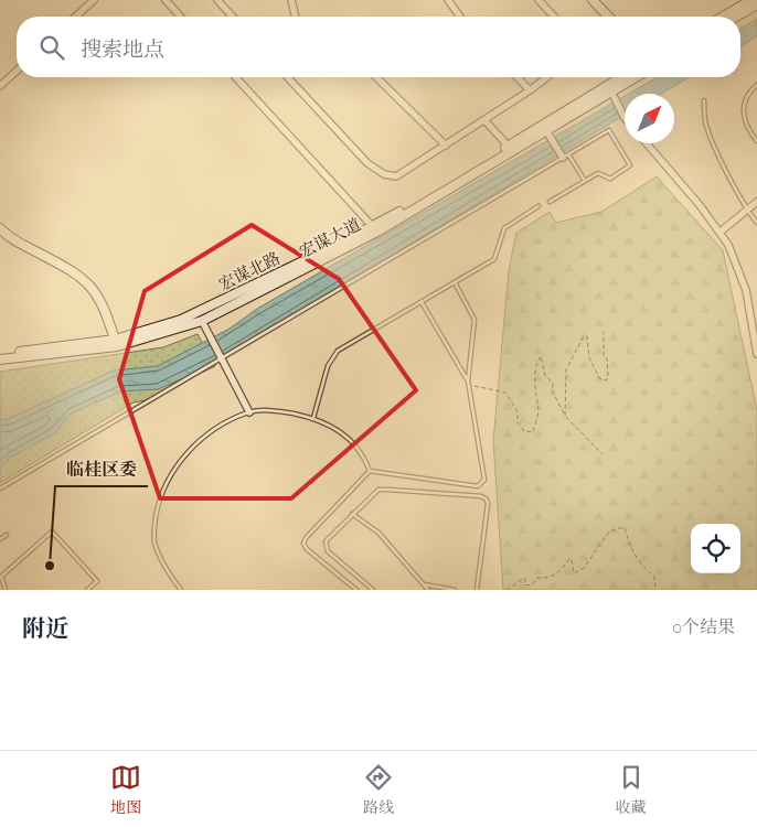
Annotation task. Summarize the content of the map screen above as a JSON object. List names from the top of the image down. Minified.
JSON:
{"streets":{"main road":["宏谋大道","宏谋北路"]},"crossings":[["宏谋大道","宏谋北路"]],"places":["临桂区委"],"north":"top right","page":{"search":"搜索地点","heading":["附近","0个结果"],"nav":["地图","路线","收藏"]}}
